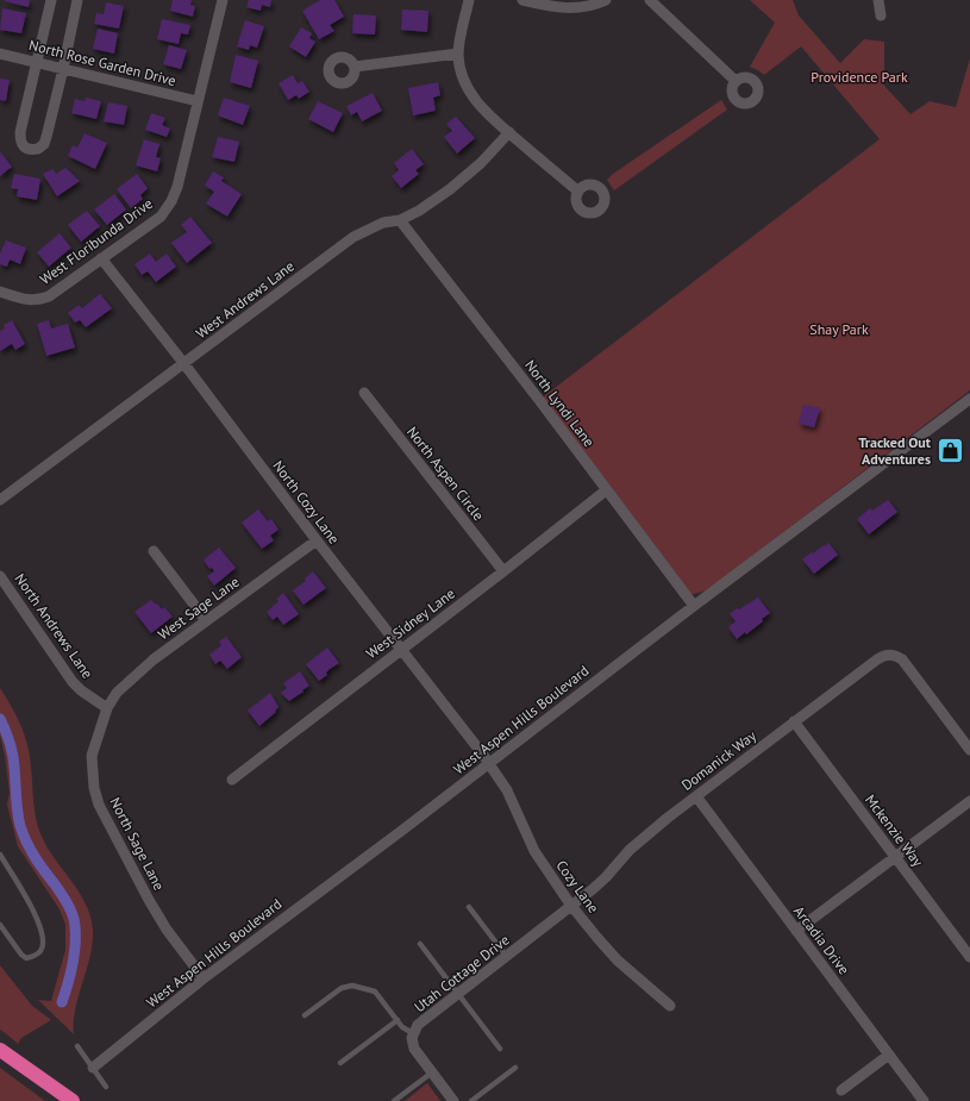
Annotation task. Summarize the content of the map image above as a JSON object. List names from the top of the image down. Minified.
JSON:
{"streets":{"street":["North Rose Garden Drive","West Floribunda Drive","West Andrews Lane","North Lyndi Lane","North Aspen Circle","North Cozy Lane","West Sage Lane","West Sidney Lane","North Andrews Lane","West Aspen Hills Boulevard","Domanick Way","Mckenzie Way","North Sage Lane","Cozy Lane","Arcadia Drive","Utah Cottage Drive"]},"crossings":[["North Rose Garden Drive","West Floribunda Drive"],["West Floribunda Drive","North Cozy Lane"],["West Andrews Lane","North Lyndi Lane"],["West Andrews Lane","North Cozy Lane"],["North Lyndi Lane","West Sidney Lane"],["North Lyndi Lane","West Aspen Hills Boulevard"],["North Aspen Circle","West Sidney Lane"],["North Cozy Lane","West Sage Lane"],["North Cozy Lane","West Sidney Lane"],["North Cozy Lane","West Aspen Hills Boulevard"],["North Cozy Lane","Cozy Lane"],["West Sage Lane","North Andrews Lane"],["West Sage Lane","North Sage Lane"],["North Andrews Lane","North Sage Lane"],["West Aspen Hills Boulevard","North Sage Lane"],["West Aspen Hills Boulevard","Cozy Lane"],["Domanick Way","Mckenzie Way"],["Domanick Way","Cozy Lane"],["Domanick Way","Arcadia Drive"],["Domanick Way","Utah Cottage Drive"],["Cozy Lane","Utah Cottage Drive"]],"parks":["Providence Park","Shay Park"],"places":{"shop":["Tracked Out Adventures"]}}
